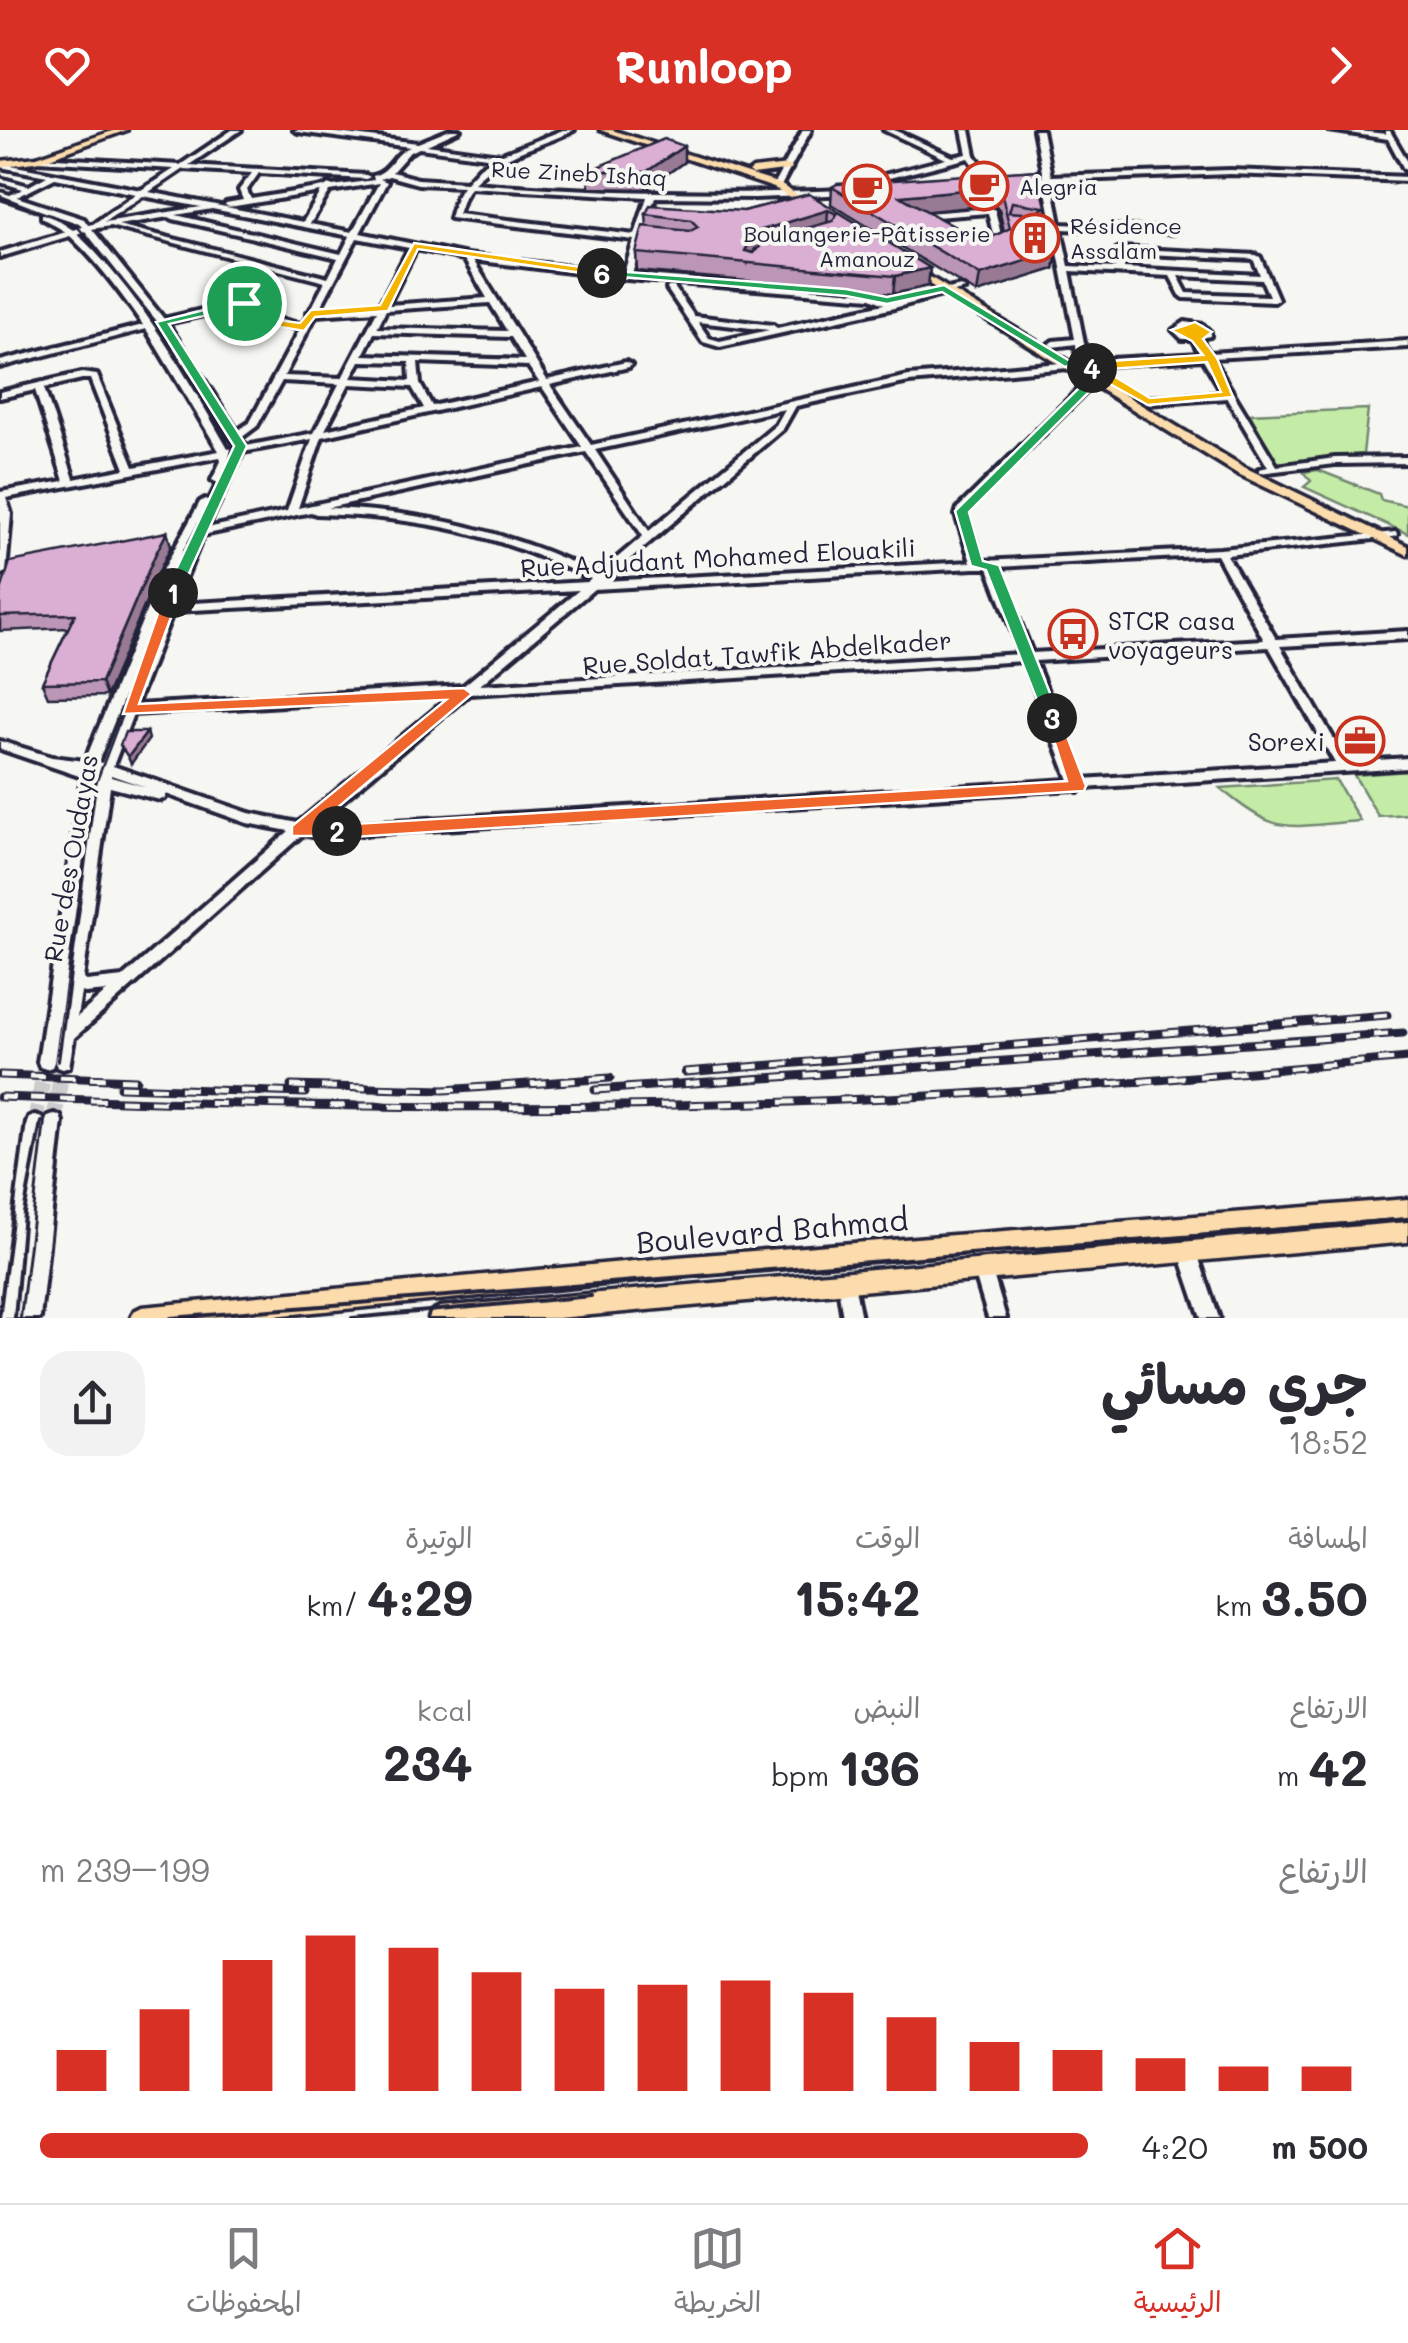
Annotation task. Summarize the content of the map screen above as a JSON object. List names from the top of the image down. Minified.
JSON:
{"streets":{"main road":["Boulevard Bahmad"],"street":["Rue Zineb Ishaq","Rue Adjudant Mohamed Elouakili","Rue Soldat Tawfik Abdelkader","Rue des Oudayas"]},"crossings":[["Rue Zineb Ishaq","Rue des Oudayas"],["Rue Adjudant Mohamed Elouakili","Rue des Oudayas"],["Rue Soldat Tawfik Abdelkader","Rue des Oudayas"]],"places":{"cafe":["Alegria","Boulangerie-Pâtisserie Amanouz"],"building":["Résidence Assalam"],"bus stop":["STCR casa voyageurs"],"office":["Sorexi"]},"page":{"header":"Runloop","pins":["6","4","1","3","2"],"heading":["جري مسائي","18:52"],"stats":[["المسافة","3.50 km"],["الوقت","15:42"],["الوتيرة","4:29 /km"],["الارتفاع","42 m"],["النبض","136 bpm"],["kcal","234"]],"chart":["الارتفاع","199–239 m"],"list":[{"name":"500 m","note":"4:20"}],"tabs":["الرئيسية","الخريطة","المحفوظات"]}}
